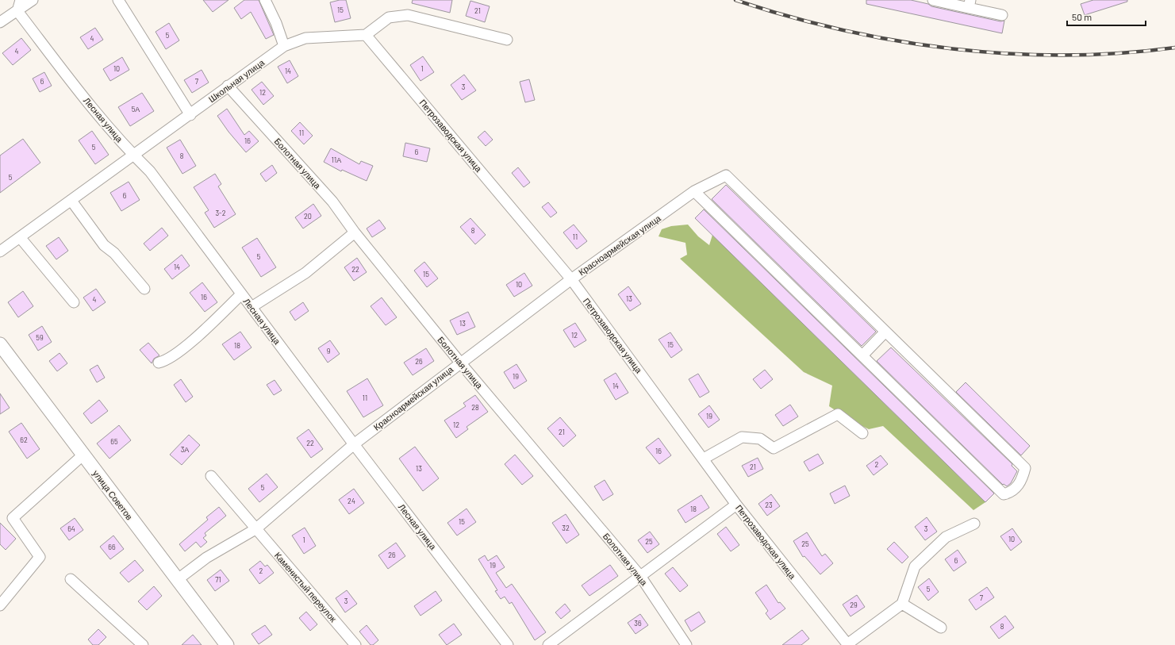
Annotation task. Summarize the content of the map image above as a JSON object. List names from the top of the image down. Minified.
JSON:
{"streets":{"main road":["улица Советов"],"street":["Школьная улица","Лесная улица","Петрозаводская улица","Болотная улица","Красноармейская улица","Каменистый переулок"]},"crossings":[["Школьная улица","Лесная улица"],["Школьная улица","Петрозаводская улица"],["Школьная улица","Болотная улица"],["Лесная улица","Красноармейская улица"],["Петрозаводская улица","Красноармейская улица"],["Болотная улица","Красноармейская улица"],["Красноармейская улица","улица Советов"],["Красноармейская улица","Каменистый переулок"]],"house_numbers":["15","21","5","4","4","10","1","14","6","7","3","12","5А","11","16","5","6","8","11А","5","6","3-2","20","8","11","5","14","22","15","10","16","13","4","13","12","59","15","18","9","26","19","14","11","28","19","12","21","62","65","22","3А","16","2","21","13","5","24","23","18","15","32","64","3","10","1","25","25","66","26","6","19","2","71","5","7","3","29","36","8"],"scale_bar":"50 m"}
